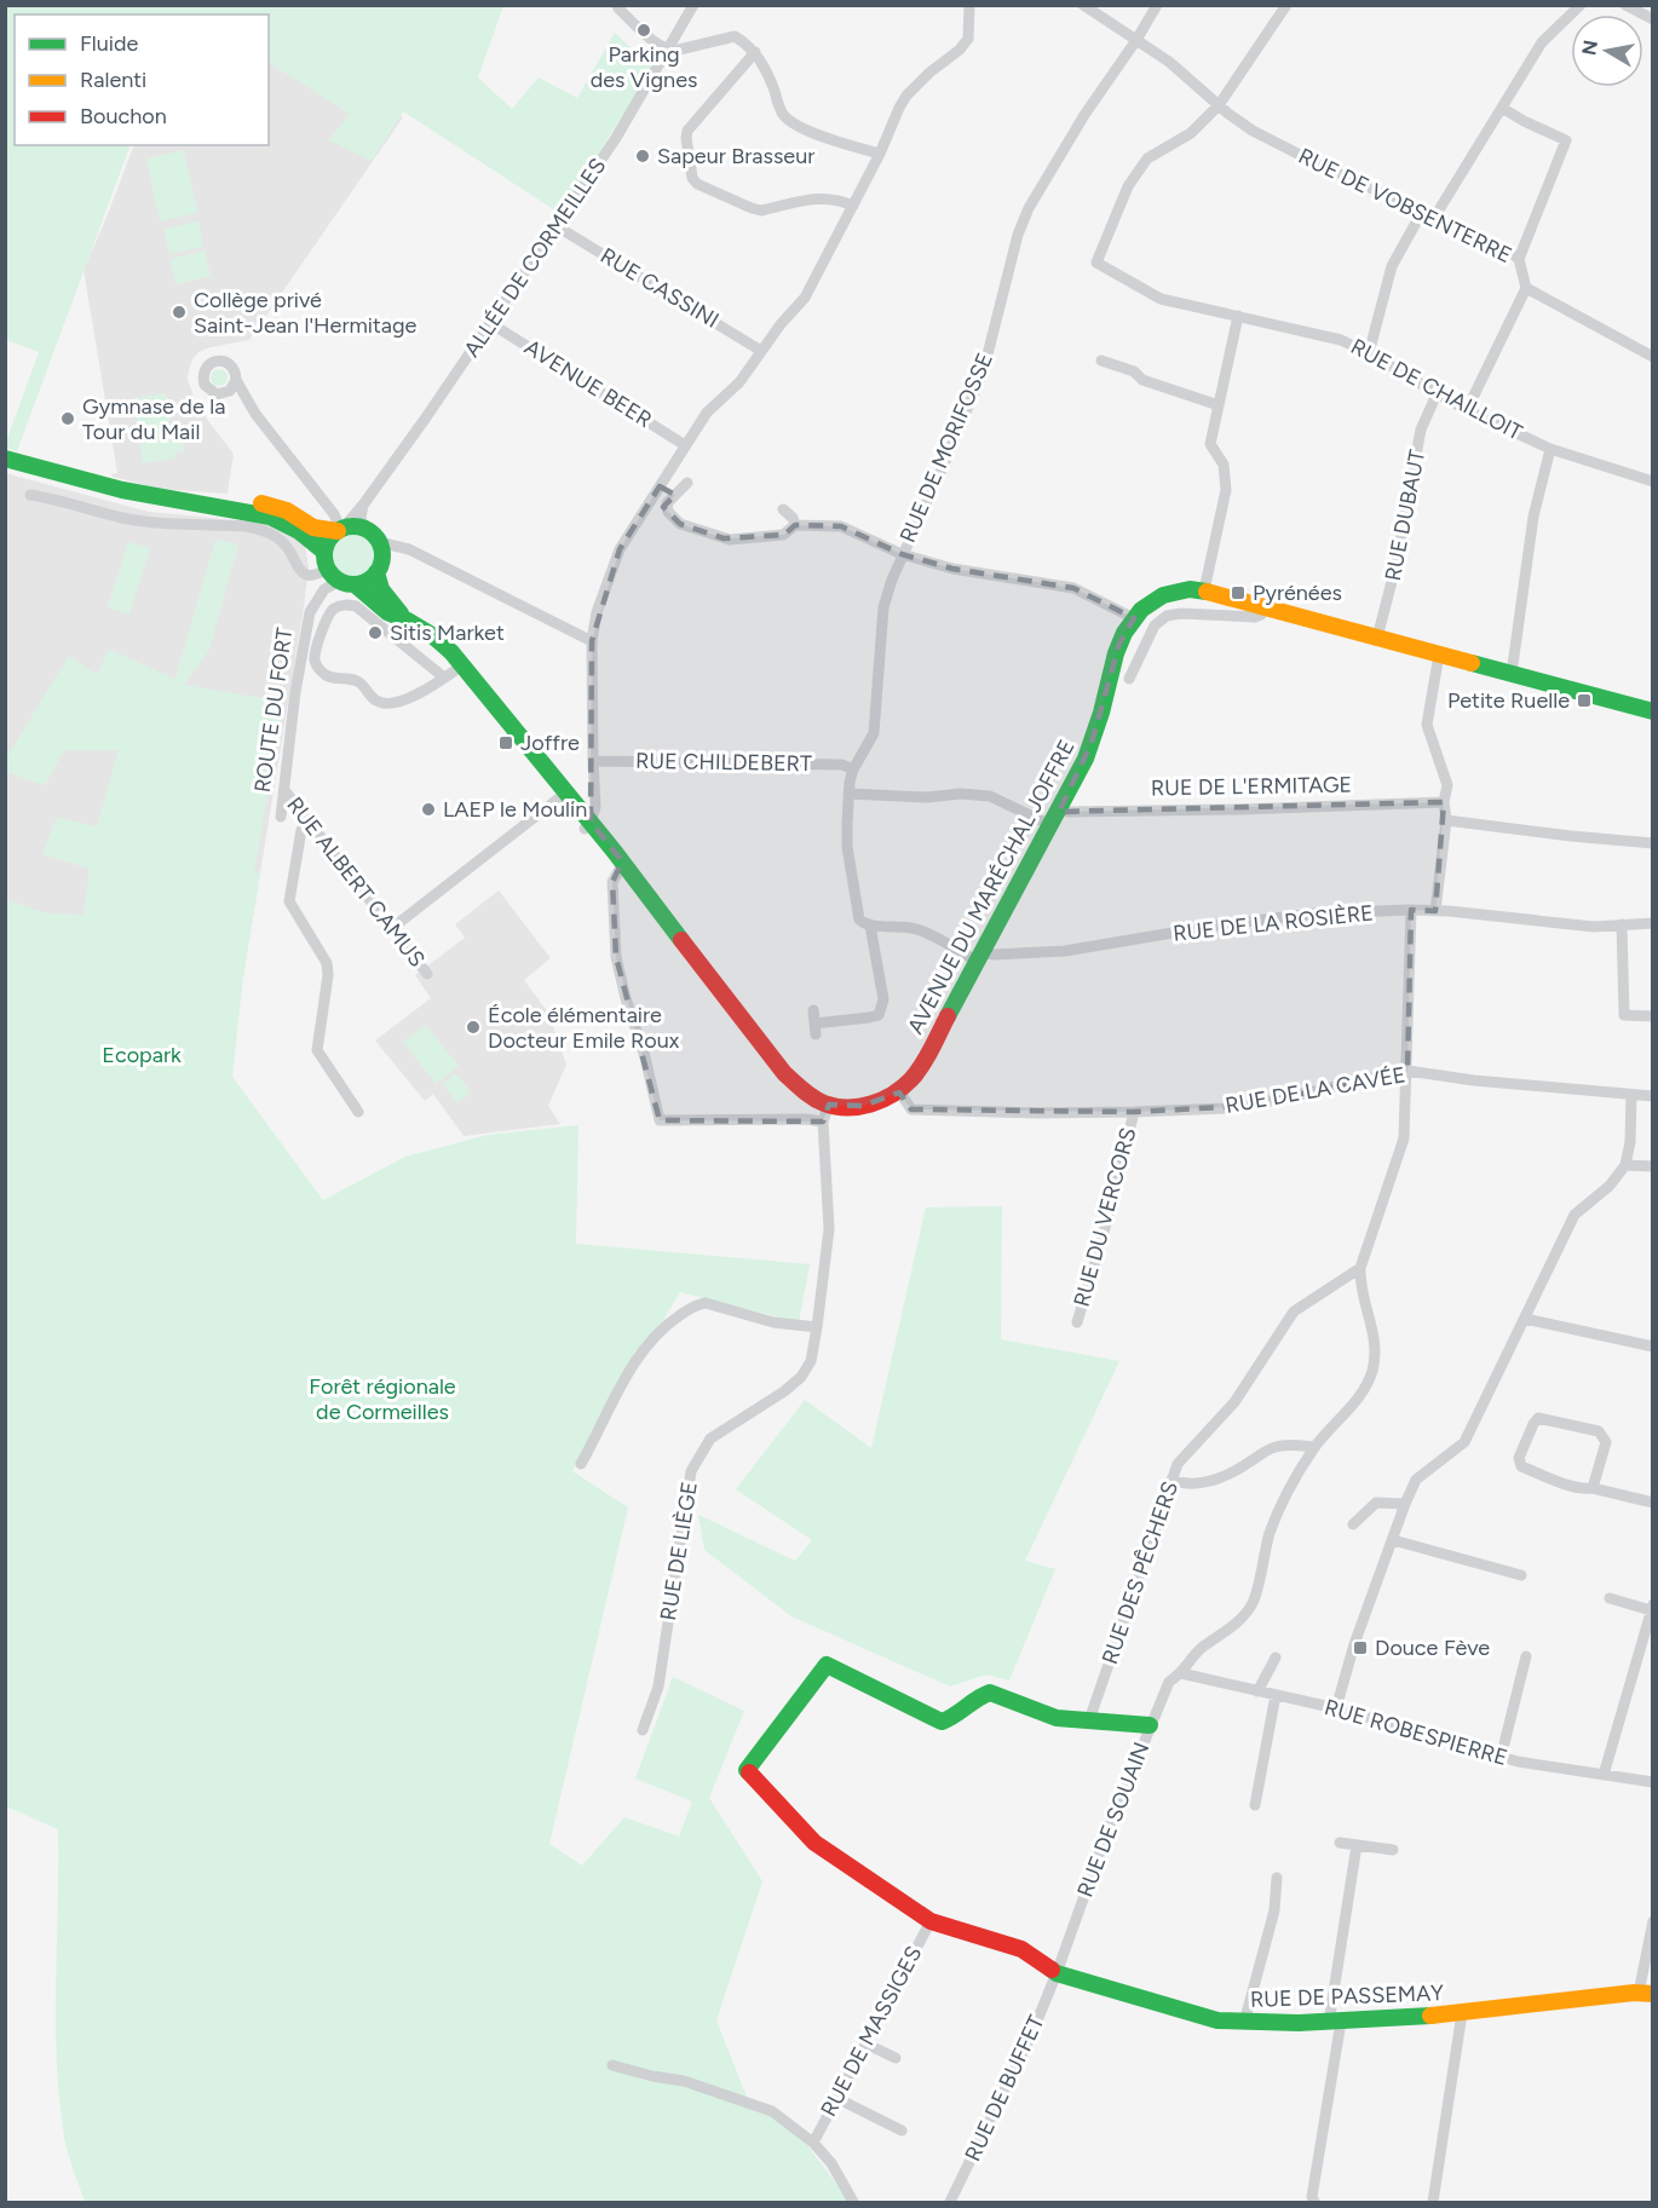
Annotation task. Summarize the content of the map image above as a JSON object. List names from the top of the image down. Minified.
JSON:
{"streets":{"street":["RUE DE VOBSENTERRE","ALLÉE DE CORMEILLES","RUE CASSINI","AVENUE BEER","RUE DE CHAILLOIT","RUE DE MORIFOSSE","RUE DUBAUT","ROUTE DU FORT","RUE CHILDEBERT","RUE DE L'ERMITAGE","RUE ALBERT CAMUS","AVENUE DU MARÉCHAL JOFFRE","RUE DE LA ROSIÈRE","RUE DE LA CAVÉE","RUE DU VERCORS","RUE DE LIÈGE","RUE DES PÊCHERS","RUE ROBESPIERRE","RUE DE SOUAIN","RUE DE PASSEMAY","RUE DE MASSIGES","RUE DE BUFFET"]},"crossings":[["RUE DE VOBSENTERRE","RUE DE CHAILLOIT"],["RUE DE VOBSENTERRE","RUE DE MORIFOSSE"],["ALLÉE DE CORMEILLES","RUE CASSINI"],["ALLÉE DE CORMEILLES","AVENUE BEER"],["ALLÉE DE CORMEILLES","ROUTE DU FORT"],["RUE DE CHAILLOIT","RUE DUBAUT"],["RUE DE MORIFOSSE","RUE CHILDEBERT"],["RUE DUBAUT","AVENUE DU MARÉCHAL JOFFRE"],["ROUTE DU FORT","RUE ALBERT CAMUS"],["RUE DE L'ERMITAGE","AVENUE DU MARÉCHAL JOFFRE"],["AVENUE DU MARÉCHAL JOFFRE","RUE DE LA ROSIÈRE"],["AVENUE DU MARÉCHAL JOFFRE","RUE DE LA CAVÉE"],["RUE DE LA CAVÉE","RUE DU VERCORS"],["RUE DES PÊCHERS","RUE DE SOUAIN"],["RUE DES PÊCHERS","RUE DE PASSEMAY"],["RUE ROBESPIERRE","RUE DE SOUAIN"],["RUE DE SOUAIN","RUE DE PASSEMAY"],["RUE DE SOUAIN","RUE DE BUFFET"],["RUE DE PASSEMAY","RUE DE MASSIGES"],["RUE DE PASSEMAY","RUE DE BUFFET"]],"parks":["Ecopark","Forêt régionale de Cormeilles"],"places":{"other":["Parking des Vignes","Sapeur Brasseur","Collège privé Saint-Jean l'Hermitage","Gymnase de la Tour du Mail","Sitis Market","LAEP le Moulin","École élémentaire Docteur Emile Roux"],"transit":["Pyrénées","Petite Ruelle","Joffre","Douce Fève"]},"legend":["Fluide","Ralenti","Bouchon"],"north":"left"}
